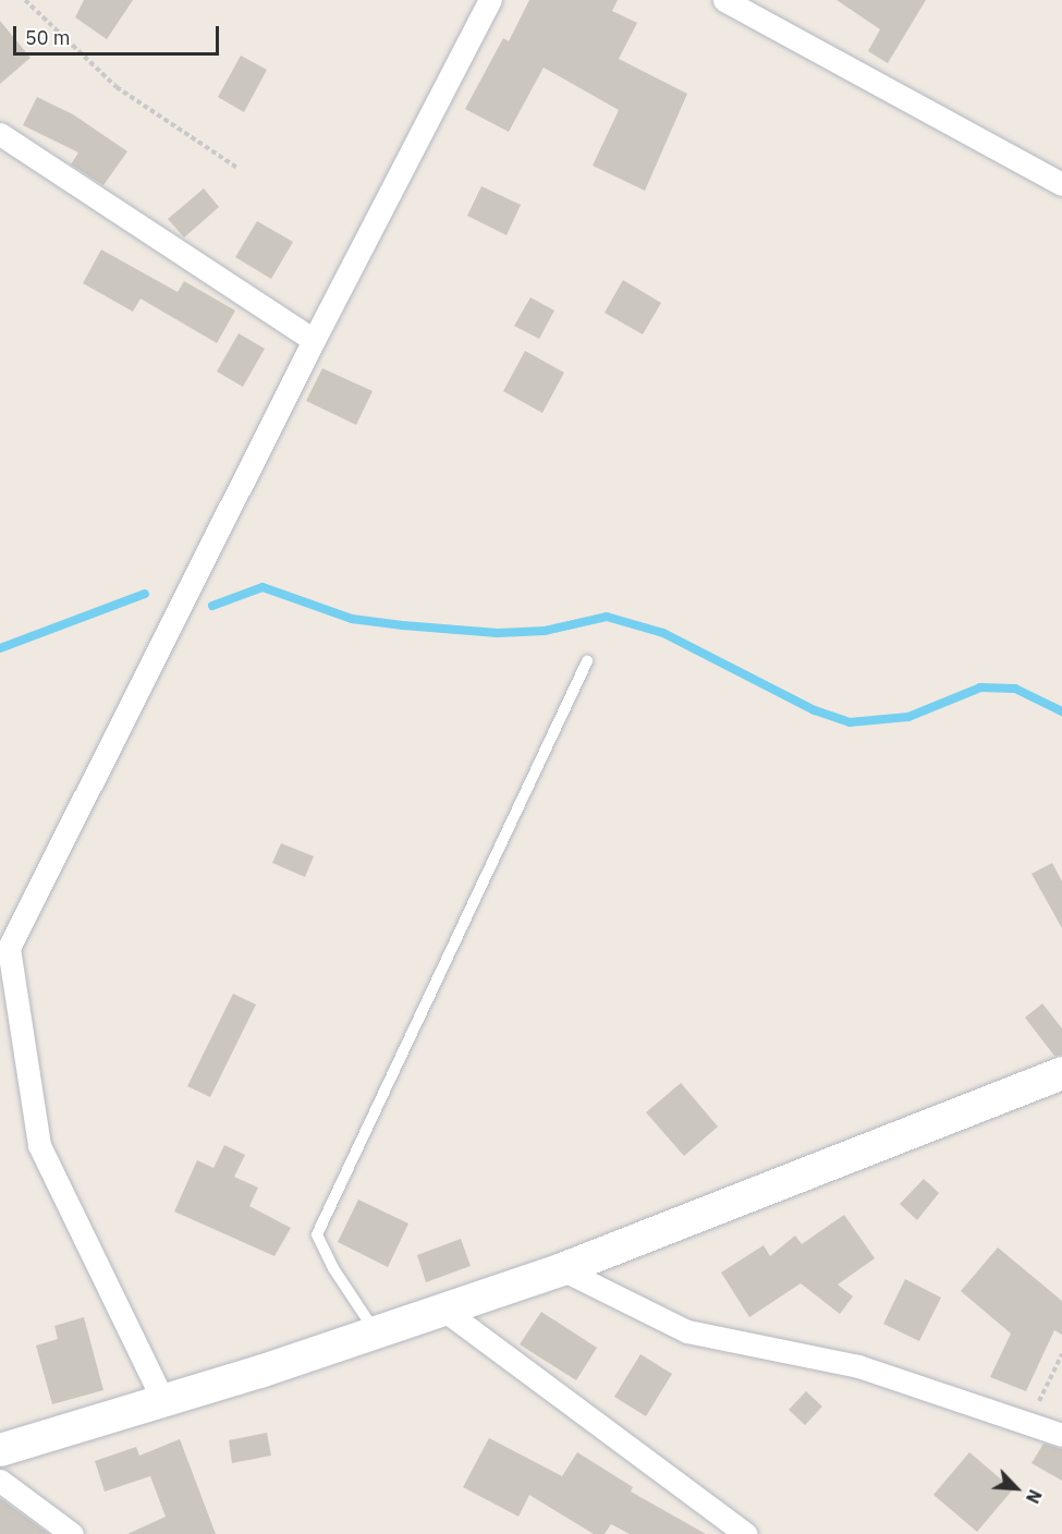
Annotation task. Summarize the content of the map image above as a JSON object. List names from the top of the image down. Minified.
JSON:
{"scale_bar":"50 m","north":"bottom right"}
